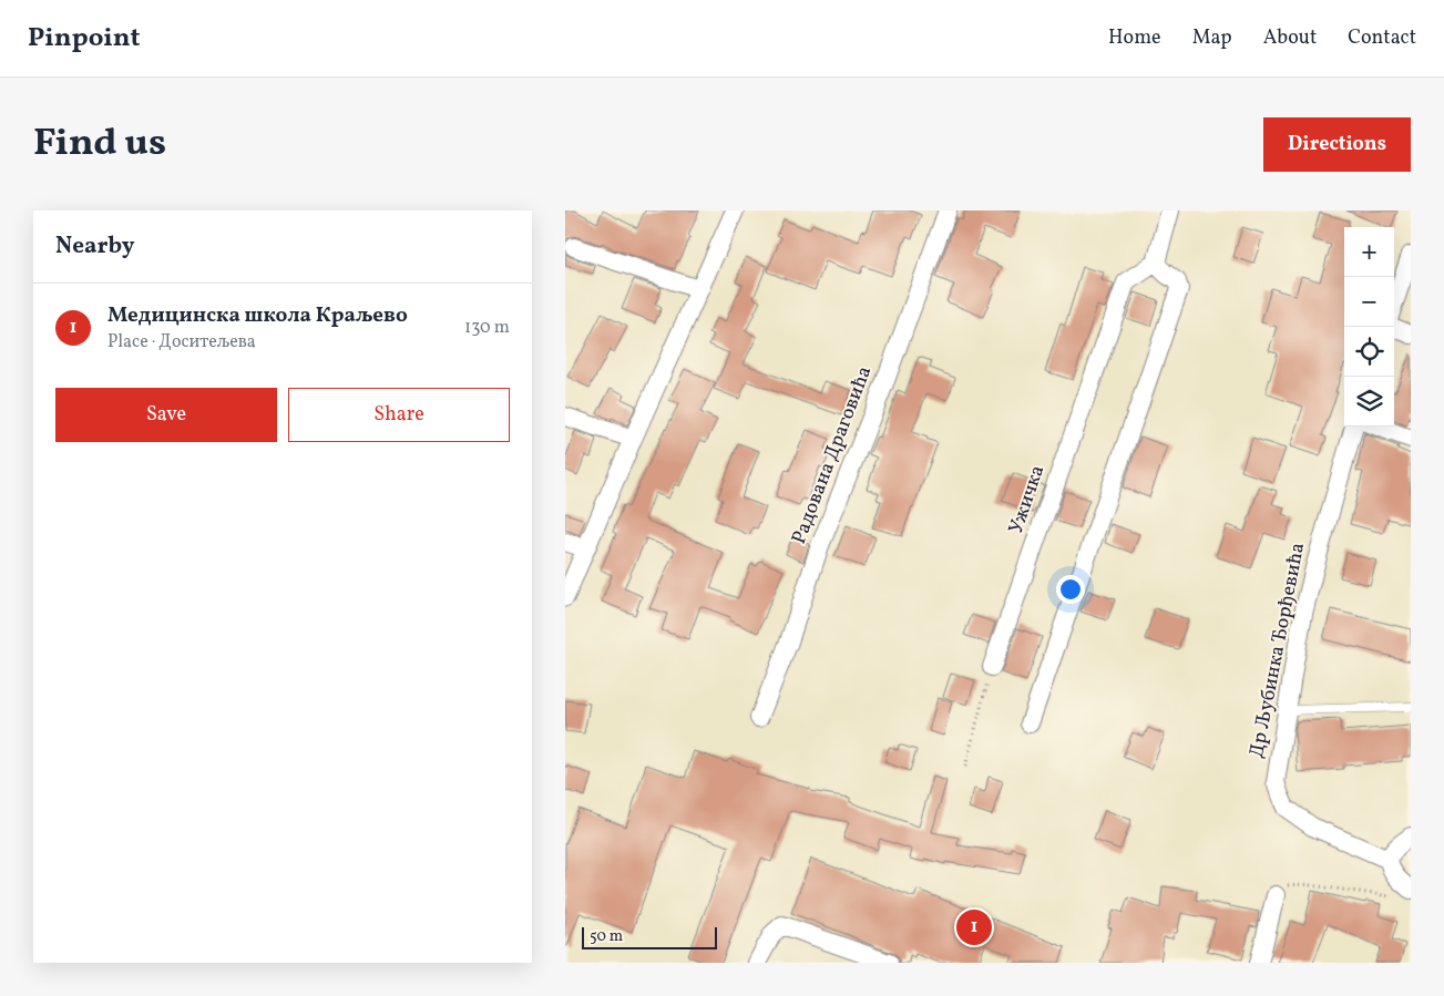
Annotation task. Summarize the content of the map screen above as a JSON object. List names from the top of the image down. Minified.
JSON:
{"streets":{"street":["Радована Драговића","Ужичка","Др Љубинка Ђорђевића"]},"scale_bar":"50 m","page":{"header":"Pinpoint","nav":["Home","Map","About","Contact"],"title":"Find us","buttons":["Directions",["Save","Share"]],"heading":"Nearby","map_buttons":["+","−"],"list":[{"mark":"1","name":"Медицинска школа Краљево","note":"Place · Доситељева","value":"130 m"}],"pins":"1","scale":"50 m"}}
